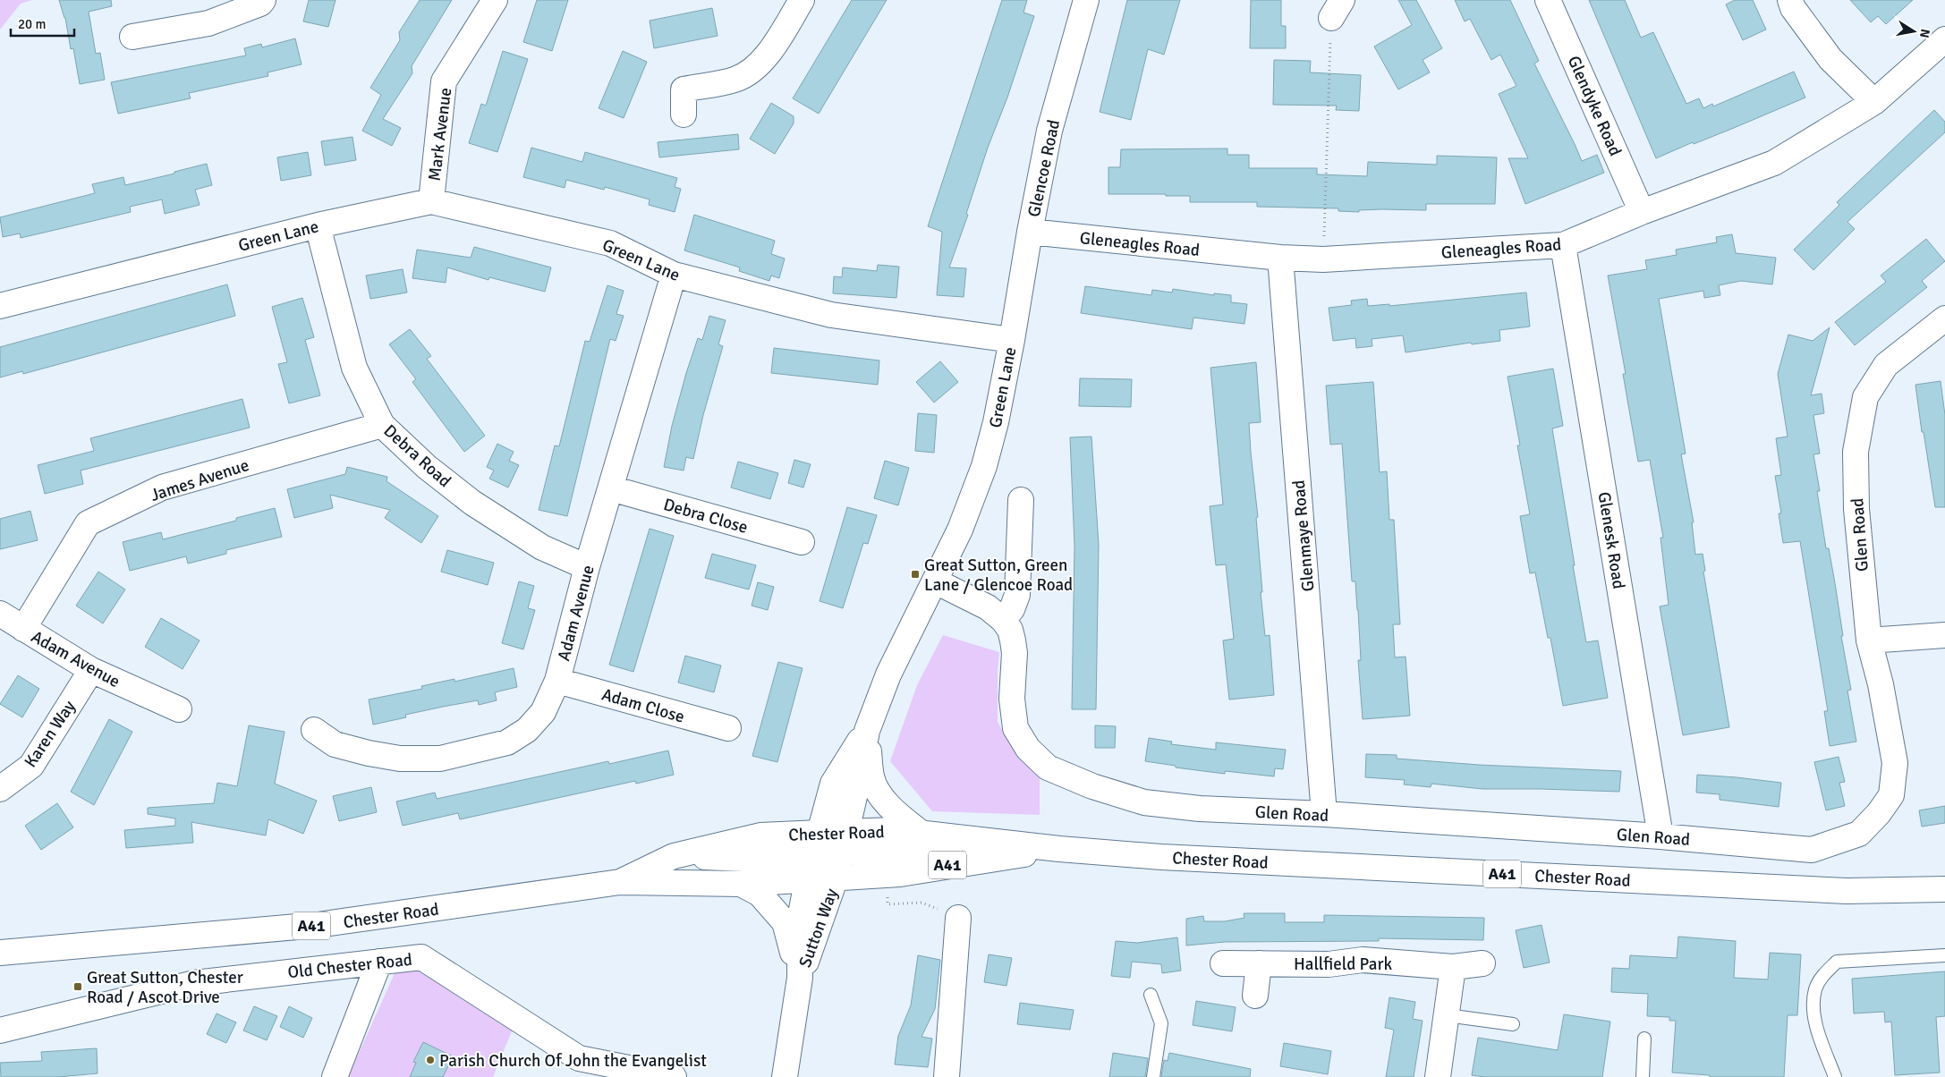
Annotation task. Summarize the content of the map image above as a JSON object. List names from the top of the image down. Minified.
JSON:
{"streets":{"street":["Glendyke Road","Mark Avenue","Glencoe Road","Green Lane","Gleneagles Road","Debra Road","James Avenue","Debra Close","Glen Road","Glenmaye Road","Glenesk Road","Adam Avenue","Adam Close","Karen Way","Chester Road","A41","Sutton Way","Hallfield Park","Old Chester Road"]},"crossings":[["Glendyke Road","Gleneagles Road"],["Mark Avenue","Green Lane"],["Glencoe Road","Green Lane"],["Glencoe Road","Gleneagles Road"],["Green Lane","Debra Road"],["Green Lane","Adam Avenue"],["Green Lane","Chester Road"],["Green Lane","A41"],["Green Lane","Sutton Way"],["Gleneagles Road","Glenmaye Road"],["Gleneagles Road","Glenesk Road"],["Debra Road","James Avenue"],["Debra Road","Adam Avenue"],["James Avenue","Adam Avenue"],["Debra Close","Adam Avenue"],["Glen Road","Glenmaye Road"],["Glen Road","Glenesk Road"],["Adam Avenue","Adam Close"],["Adam Avenue","Karen Way"],["Chester Road","A41"],["Chester Road","Sutton Way"],["A41","Sutton Way"]],"places":{"transit":["Great Sutton, Green Lane / Glencoe Road","Great Sutton, Chester Road / Ascot Drive"],"other":["Parish Church Of John the Evangelist"]},"scale_bar":"20 m","north":"right"}
